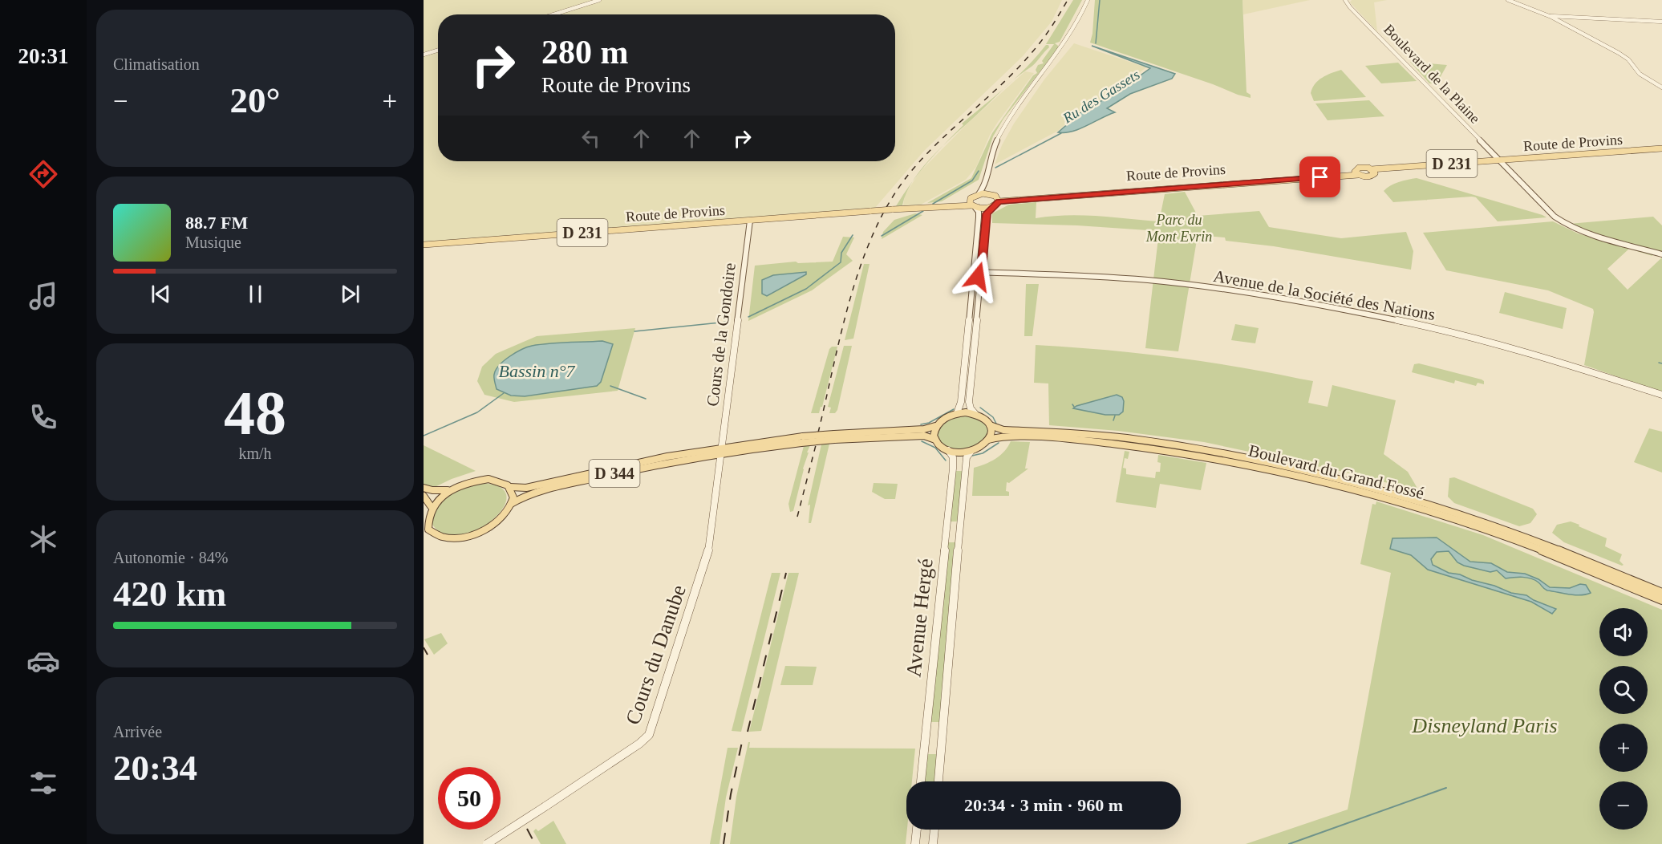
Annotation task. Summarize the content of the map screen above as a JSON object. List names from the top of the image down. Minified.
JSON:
{"streets":{"main road":["Boulevard de la Plaine","Route de Provins","D 231","Avenue de la Société des Nations","Cours de la Gondoire","Boulevard du Grand Fossé","D 344","Avenue Hergé","Cours du Danube"]},"crossings":[["Boulevard de la Plaine","Route de Provins"],["Route de Provins","D 231"],["Route de Provins","Cours de la Gondoire"],["Cours de la Gondoire","D 344"],["Cours de la Gondoire","Cours du Danube"],["Boulevard du Grand Fossé","D 344"],["Boulevard du Grand Fossé","Avenue Hergé"],["D 344","Avenue Hergé"],["D 344","Cours du Danube"]],"water":["Ru des Gassets","Bassin n°7"],"parks":["Parc du Mont Evrin","Disneyland Paris"],"page":{"tabs":"20:31","tile":["Climatisation",["48","km/h"],["Autonomie · 84%","420 km"],["Arrivée","20:34"]],"turn":["280 m","Route de Provins"],"heat":["−","20°","+"],"song":["88.7 FM","Musique"],"map_buttons":["+","−"],"limit":"50","trip":"20:34 · 3 min · 960 m"}}
